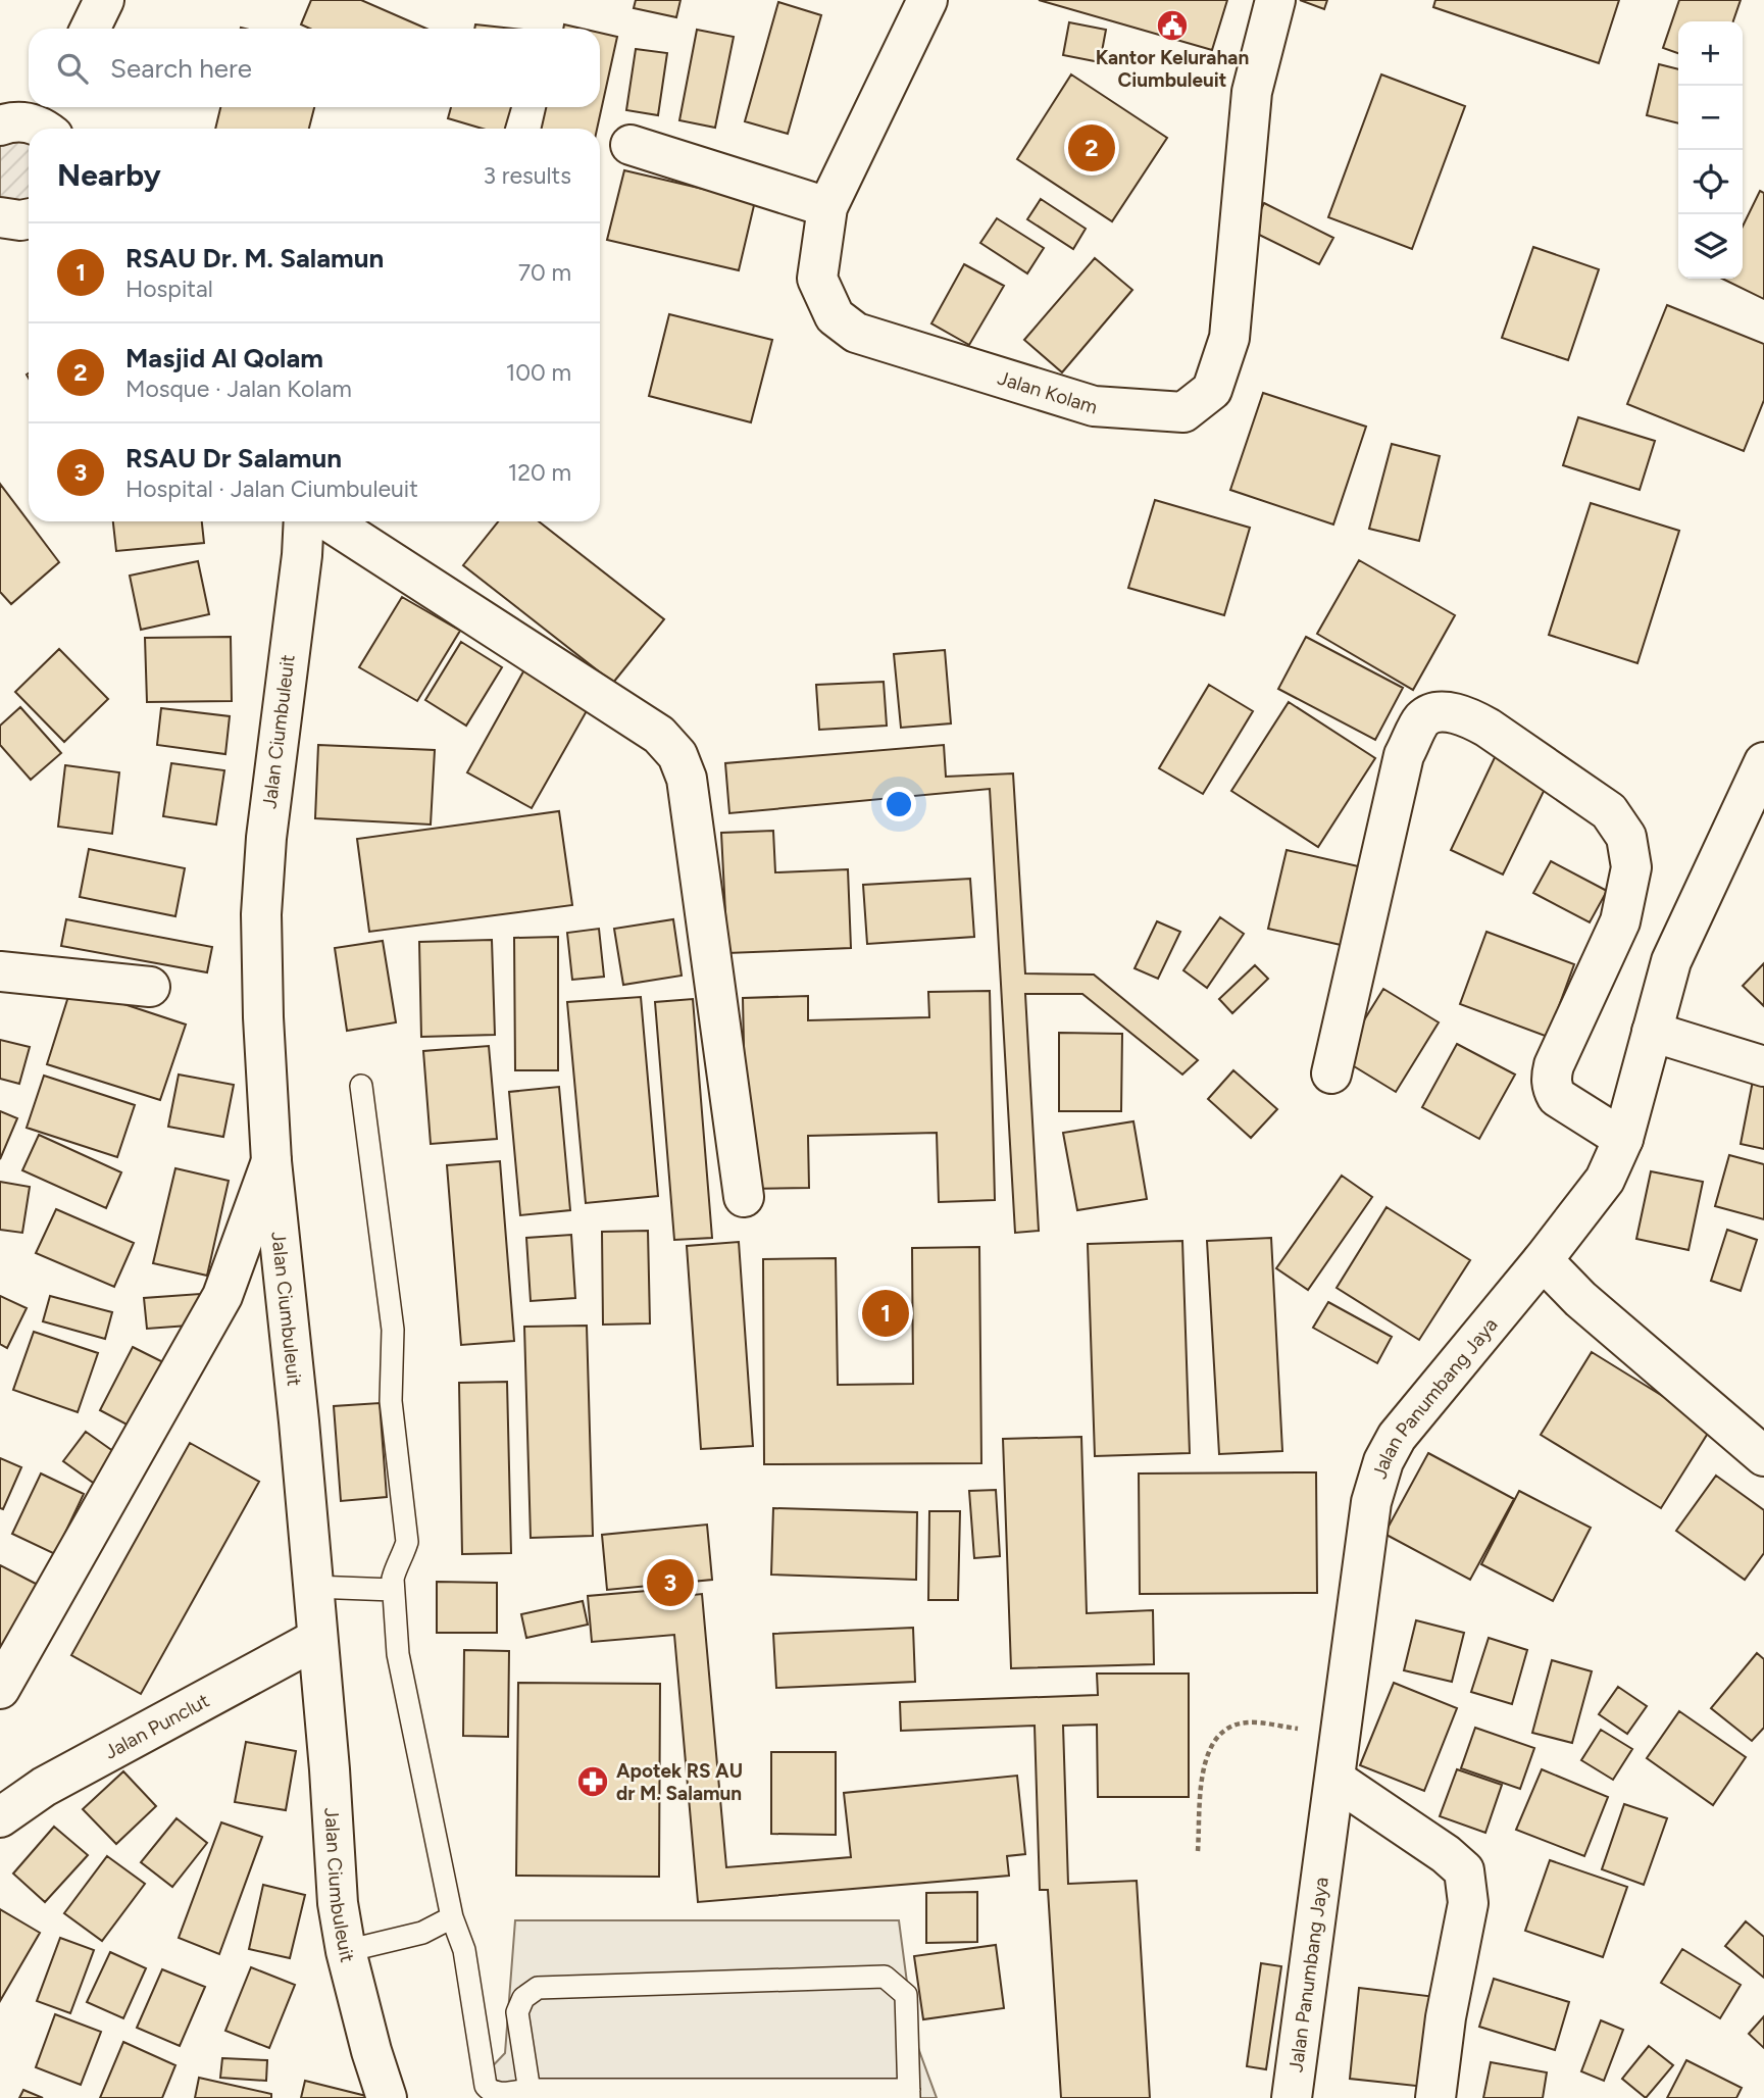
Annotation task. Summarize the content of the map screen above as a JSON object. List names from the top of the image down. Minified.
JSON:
{"streets":{"street":["Jalan Kolam","Jalan Ciumbuleuit","Jalan Panumbang Jaya","Jalan Punclut"]},"crossings":[["Jalan Ciumbuleuit","Jalan Punclut"]],"places":{"public building":["Kantor Kelurahan Ciumbuleuit"],"pharmacy":["Apotek RS AU dr M. Salamun"]},"page":{"map_buttons":["+","−"],"search":"Search here","pins":["2","1","3"],"heading":["Nearby","3 results"],"list":[{"mark":"1","name":"RSAU Dr. M. Salamun","note":"Hospital","value":"70 m"},{"mark":"2","name":"Masjid Al Qolam","note":"Mosque · Jalan Kolam","value":"100 m"},{"mark":"3","name":"RSAU Dr Salamun","note":"Hospital · Jalan Ciumbuleuit","value":"120 m"}]}}
